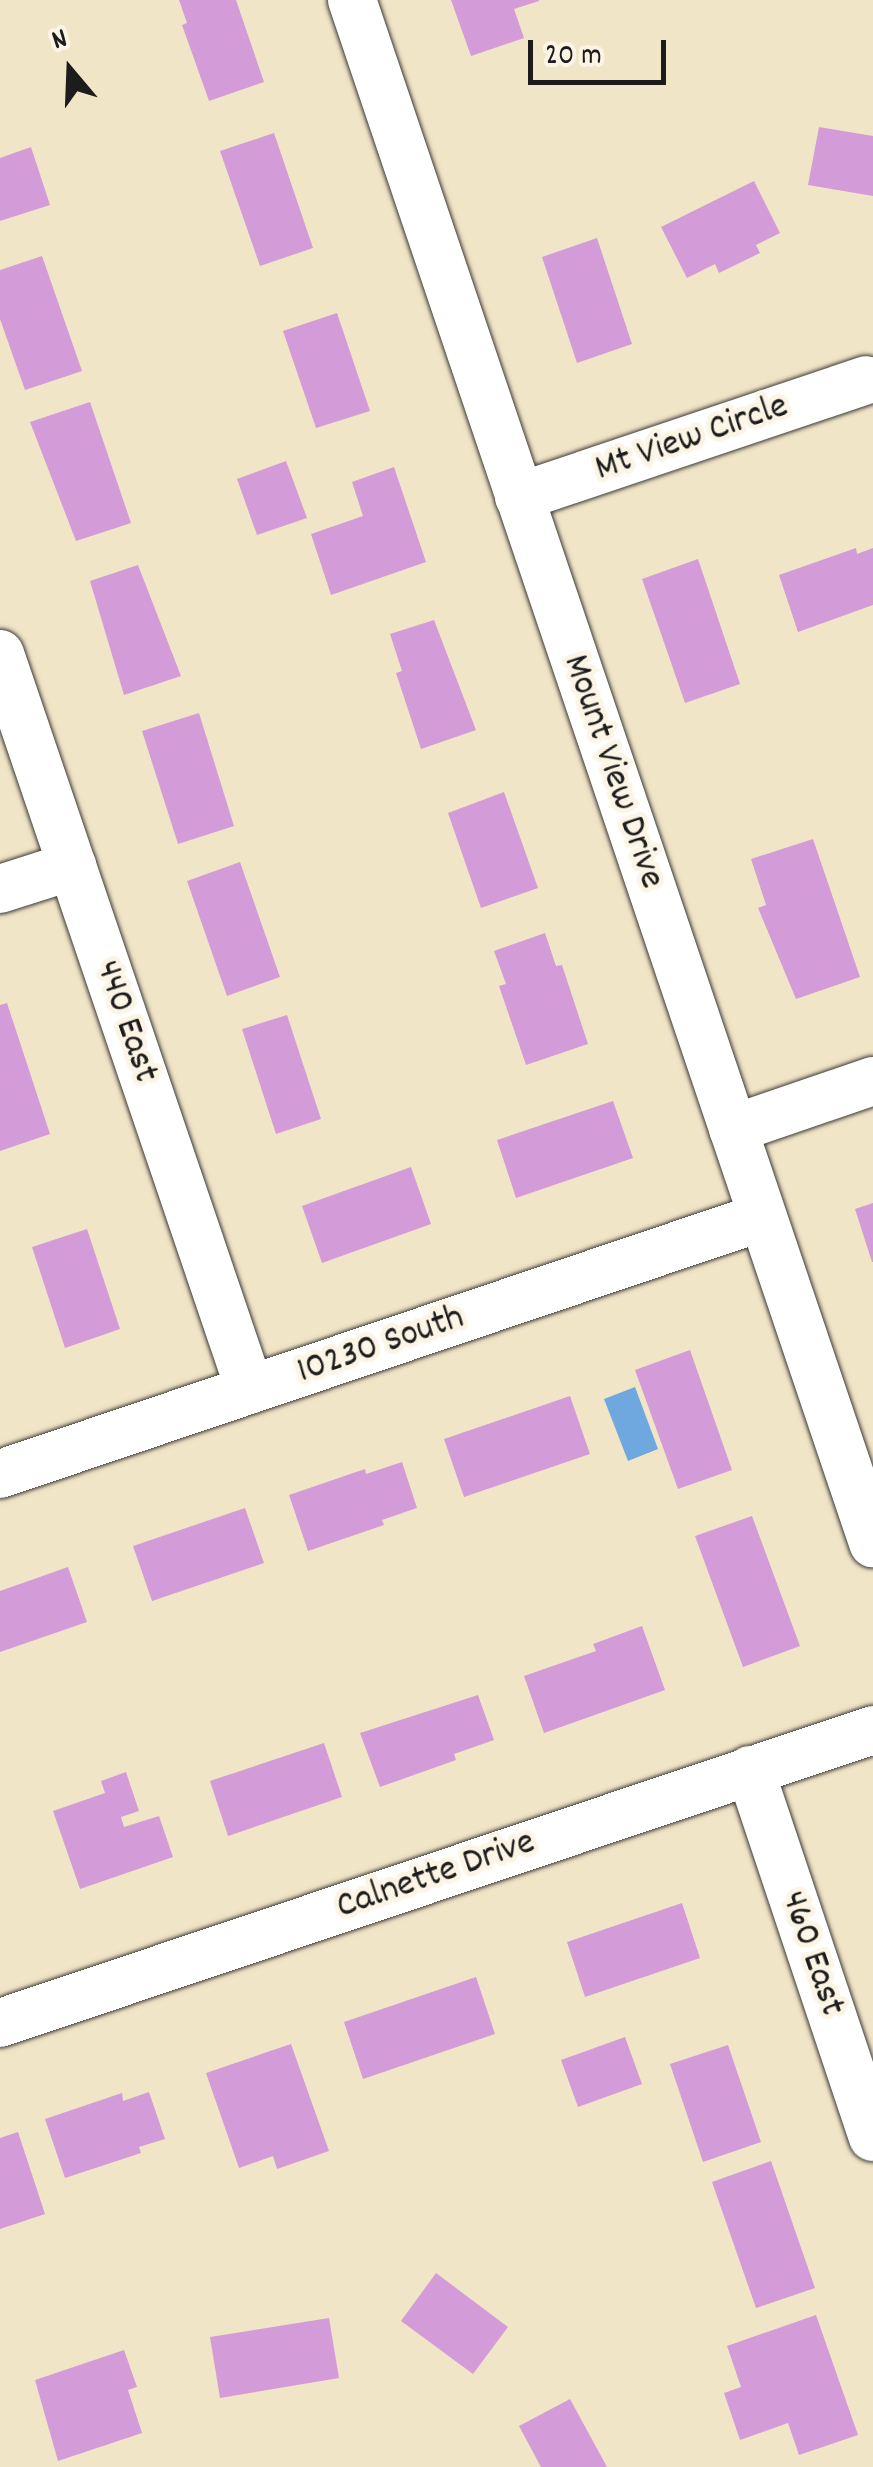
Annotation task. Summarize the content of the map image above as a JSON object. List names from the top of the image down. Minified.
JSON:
{"streets":{"street":["Mt View Circle","Mount View Drive","440 East","10230 South","Calnette Drive","460 East"]},"crossings":[["Mt View Circle","Mount View Drive"],["Mount View Drive","10230 South"],["440 East","10230 South"],["Calnette Drive","460 East"]],"scale_bar":"20 m","north":"top"}
